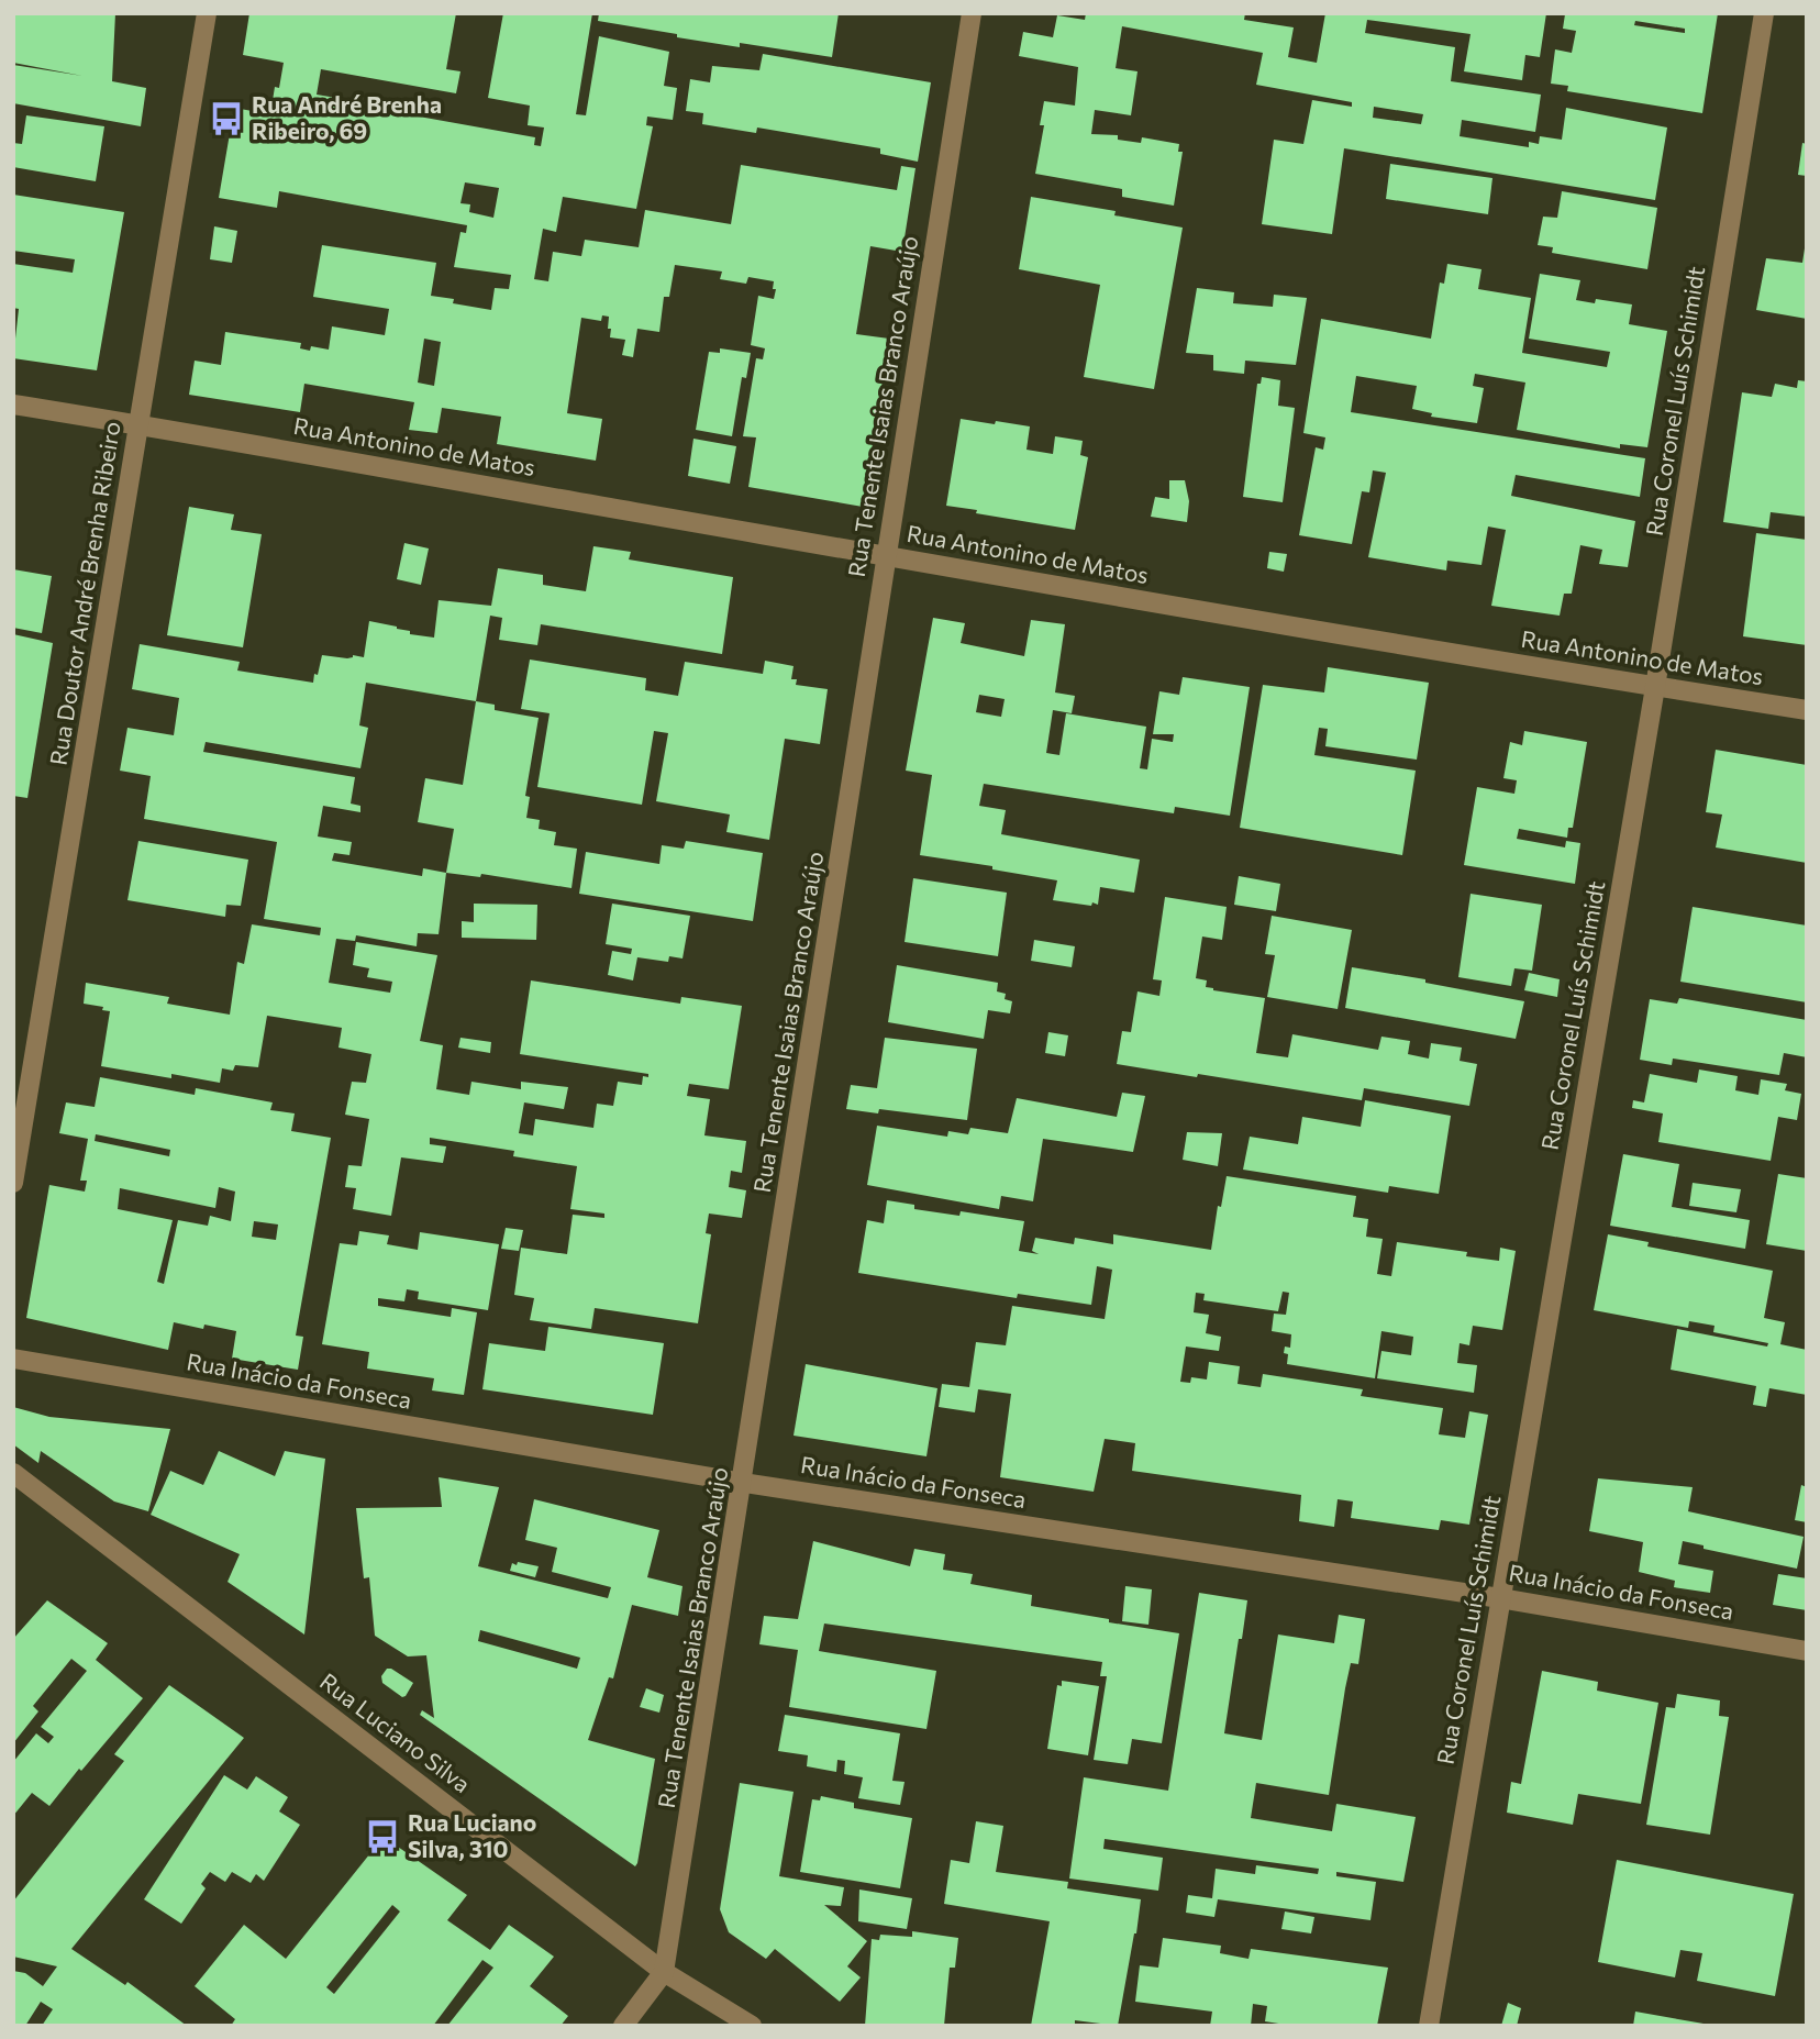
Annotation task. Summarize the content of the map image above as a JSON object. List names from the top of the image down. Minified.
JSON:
{"streets":{"street":["Rua Coronel Luís Schimidt","Rua Tenente Isaias Branco Araújo","Rua Antonino de Matos","Rua Doutor André Brenha Ribeiro","Rua Inácio da Fonseca","Rua Luciano Silva"]},"crossings":[["Rua Coronel Luís Schimidt","Rua Antonino de Matos"],["Rua Coronel Luís Schimidt","Rua Inácio da Fonseca"],["Rua Tenente Isaias Branco Araújo","Rua Antonino de Matos"],["Rua Tenente Isaias Branco Araújo","Rua Inácio da Fonseca"],["Rua Tenente Isaias Branco Araújo","Rua Luciano Silva"],["Rua Antonino de Matos","Rua Doutor André Brenha Ribeiro"]],"places":{"bus stop":["Rua André Brenha Ribeiro, 69","Rua Luciano Silva, 310"]}}
